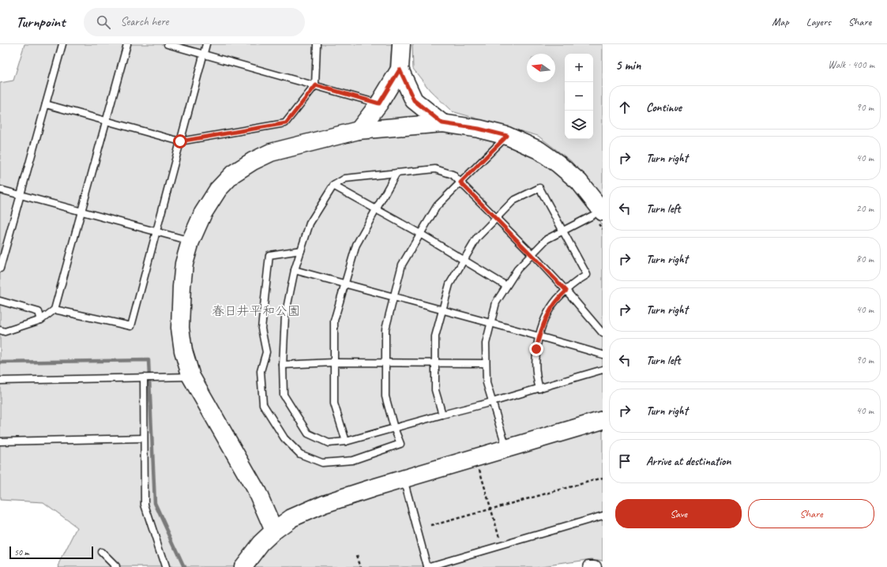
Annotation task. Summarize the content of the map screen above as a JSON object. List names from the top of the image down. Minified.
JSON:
{"parks":["春日井平和公園"],"scale_bar":"50 m","north":"left","page":{"header":"Turnpoint","search":"Search here","nav":["Map","Layers","Share"],"heading":["5 min","Walk · 400 m"],"map_buttons":["+","−"],"list":[["Continue","90 m"],["Turn right","40 m"],["Turn left","20 m"],["Turn right","80 m"],["Turn right","40 m"],["Turn left","90 m"],["Turn right","40 m"],"Arrive at destination"],"buttons":["Save","Share"],"scale":"50 m"}}
